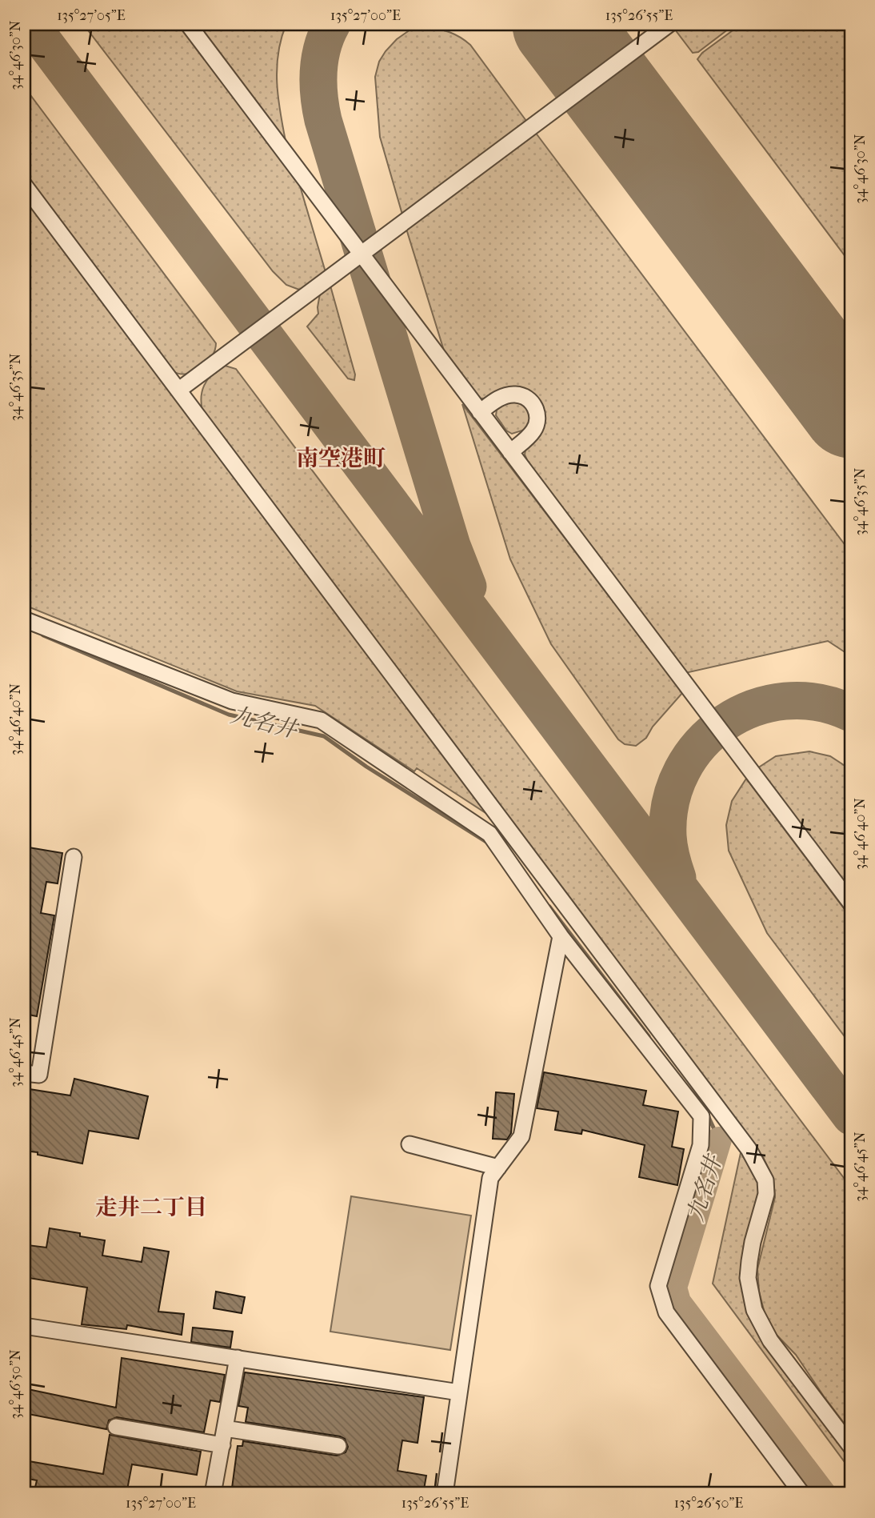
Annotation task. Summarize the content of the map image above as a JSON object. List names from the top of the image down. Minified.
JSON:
{"districts":["南空港町","走井二丁目"],"water":["九名井"],"coordinates":["135°27'05\"E","135°27'00\"E","135°26'55\"E","34°46'30\"N","34°46'35\"N","34°46'40\"N","34°46'45\"N","34°46'50\"N","135°26'50\"E"]}
